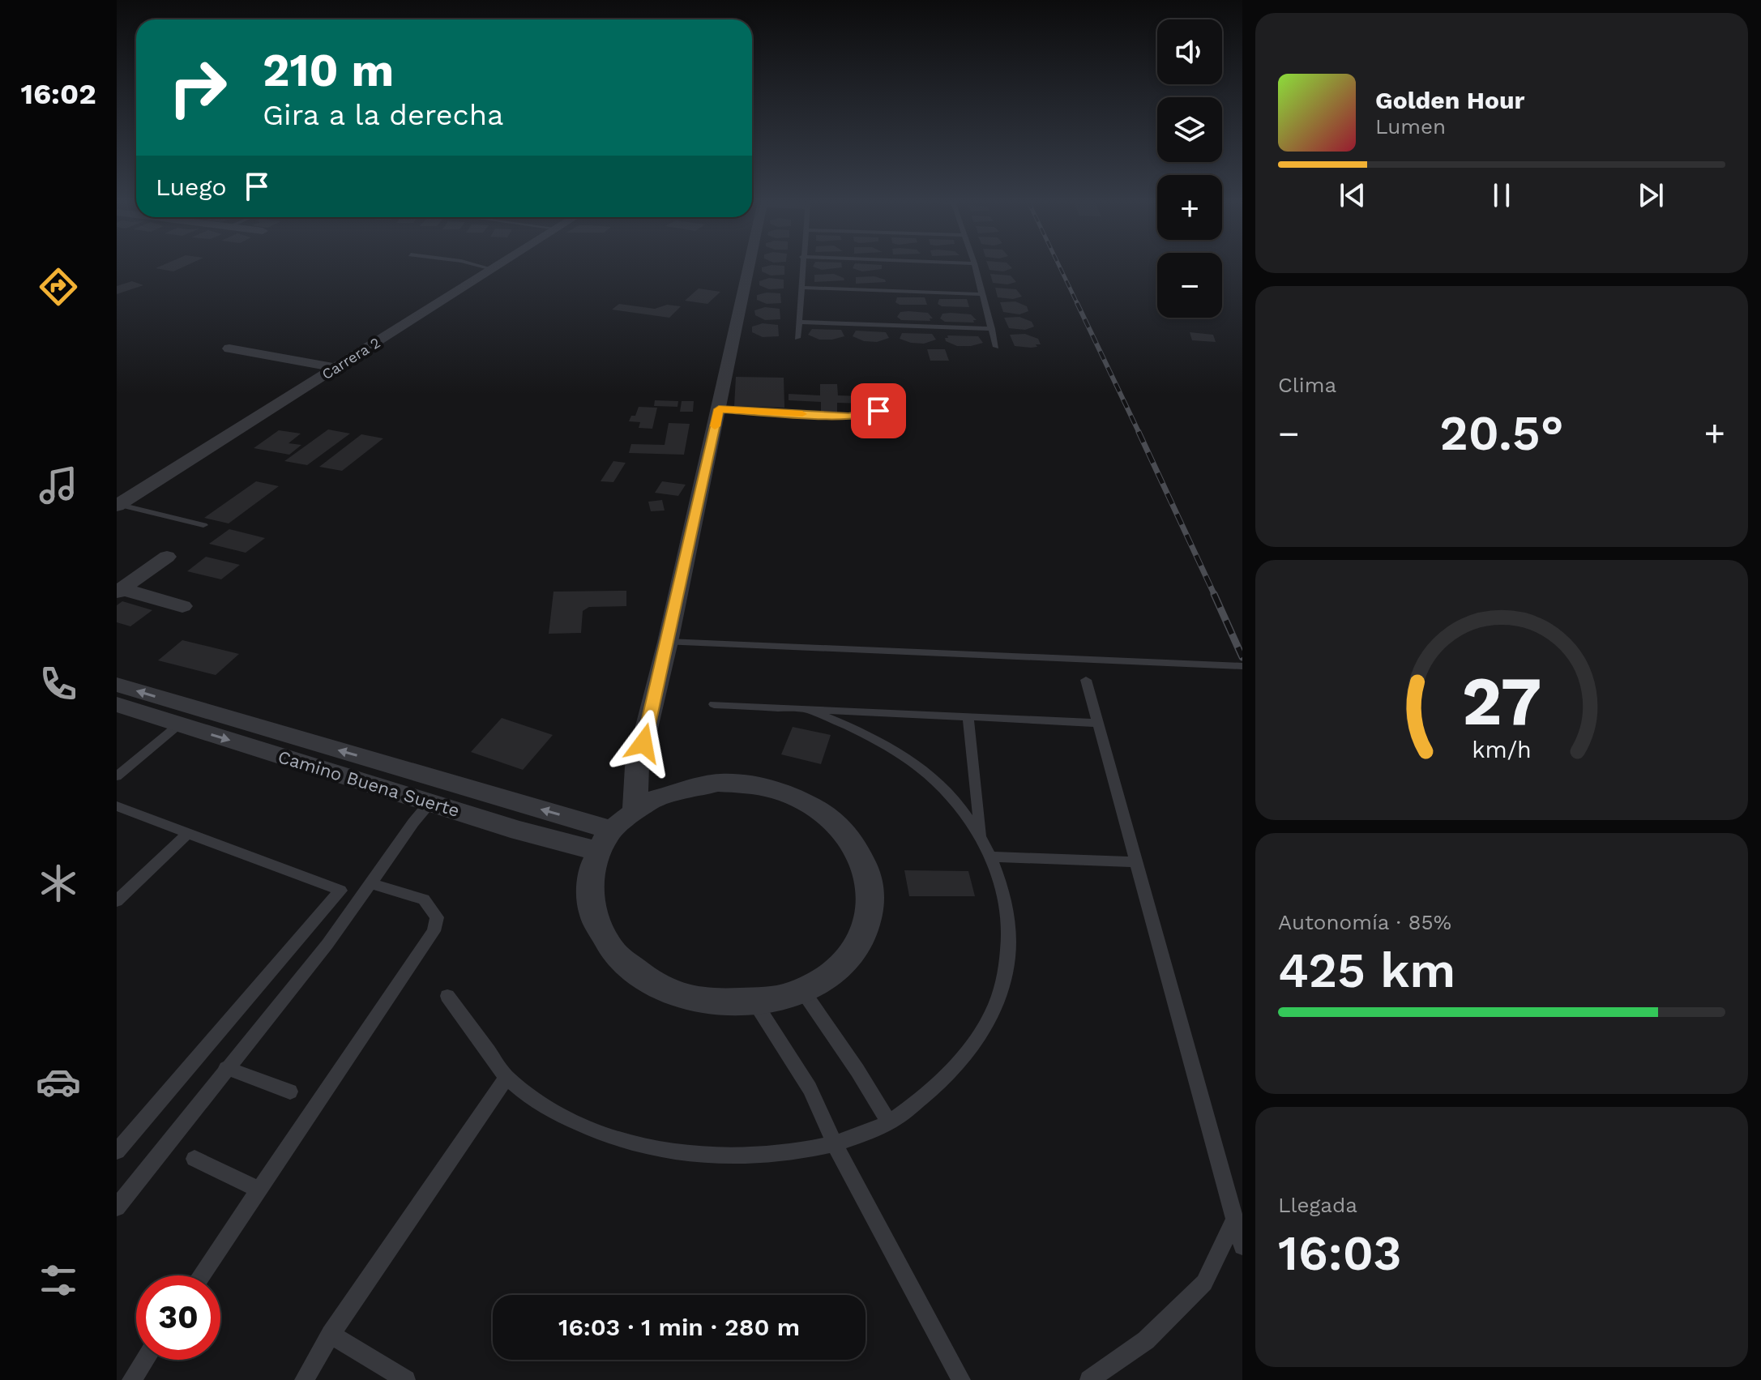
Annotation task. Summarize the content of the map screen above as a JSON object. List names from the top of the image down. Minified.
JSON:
{"streets":{"street":["Carrera 2","Camino Buena Suerte"]},"page":{"tabs":"16:02","map_buttons":["+","−"],"turn":["210 m","Gira a la derecha"],"song":["Golden Hour","Lumen"],"then":"Luego","tile":["Clima",["Autonomía · 85%","425 km"],["Llegada","16:03"]],"heat":["−","20.5°","+"],"limit":"30","trip":"16:03 · 1 min · 280 m","gauge":["27","km/h"]}}
